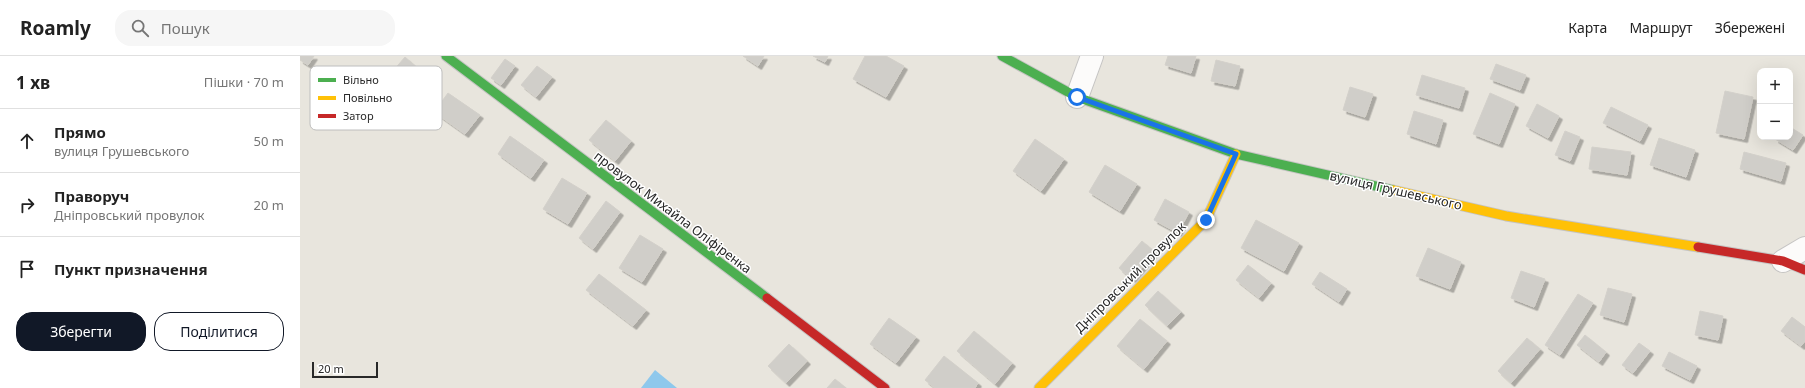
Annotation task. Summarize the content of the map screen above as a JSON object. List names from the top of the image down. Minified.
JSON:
{"streets":{"street":["вулиця Грушевського","провулок Михайла Оліфіренка","Дніпровський провулок"]},"crossings":[["вулиця Грушевського","Дніпровський провулок"]],"legend":["Вільно","Повільно","Затор"],"scale_bar":"20 m","page":{"header":"Roamly","search":"Пошук","nav":["Карта","Маршрут","Збережені"],"heading":["1 хв","Пішки · 70 m"],"map_buttons":["+","−"],"list":[["Прямо","вулиця Грушевського","50 m"],["Праворуч","Дніпровський провулок","20 m"],"Пункт призначення"],"buttons":["Зберегти","Поділитися"],"scale":"20 m"}}
